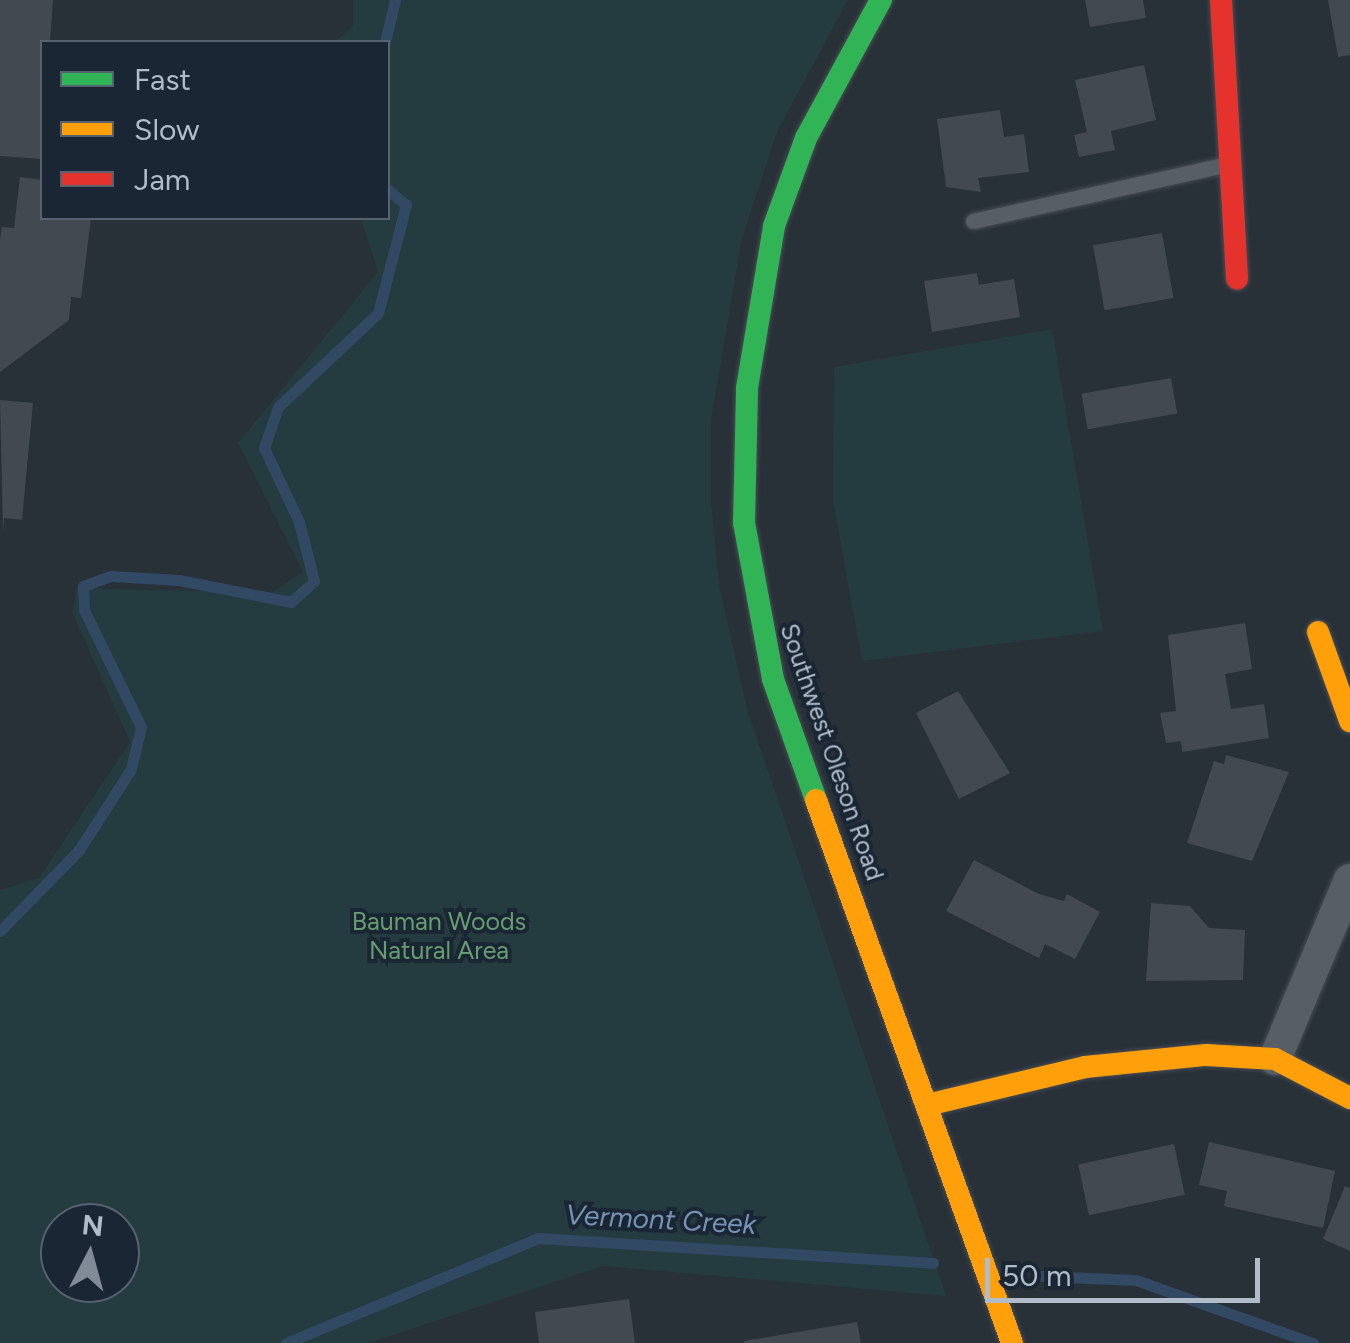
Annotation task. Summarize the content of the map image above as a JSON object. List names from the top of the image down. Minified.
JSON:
{"streets":{"main road":["Southwest Oleson Road"]},"water":["Vermont Creek"],"parks":["Bauman Woods Natural Area"],"legend":["Fast","Slow","Jam"],"scale_bar":"50 m","north":"top"}
